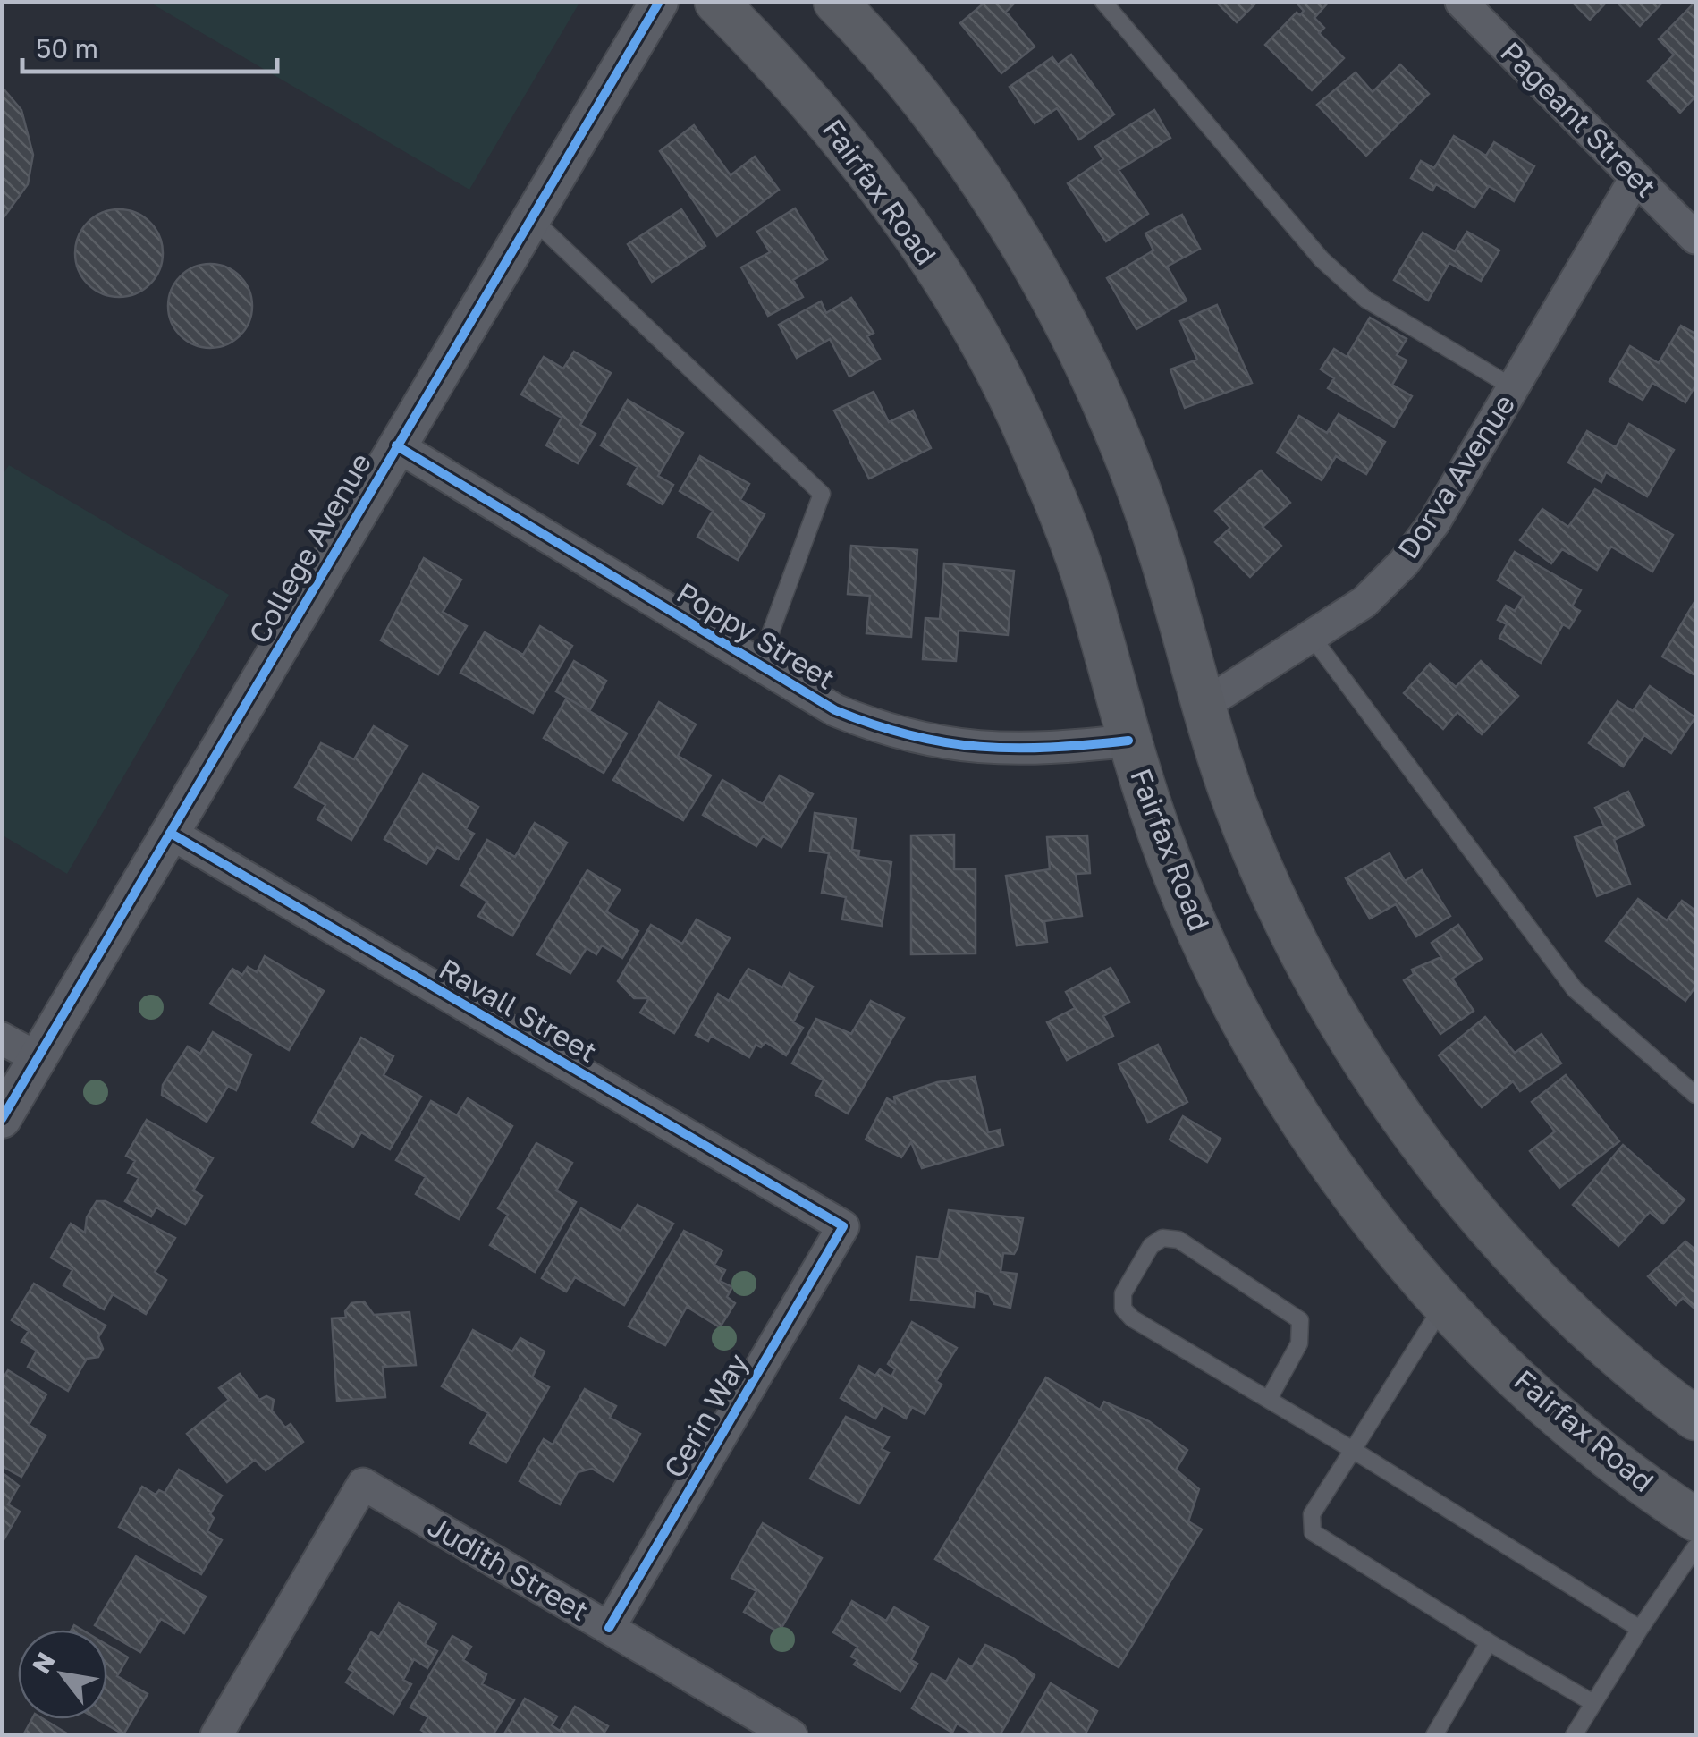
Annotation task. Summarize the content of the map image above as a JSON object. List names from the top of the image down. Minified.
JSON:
{"streets":{"main road":["Fairfax Road"],"street":["Pageant Street","Dorva Avenue","College Avenue","Poppy Street","Ravall Street","Cerin Way","Judith Street"]},"crossings":[["Pageant Street","Dorva Avenue"],["Fairfax Road","Poppy Street"],["College Avenue","Poppy Street"],["College Avenue","Ravall Street"],["Ravall Street","Cerin Way"],["Cerin Way","Judith Street"]],"scale_bar":"50 m","north":"top left"}
